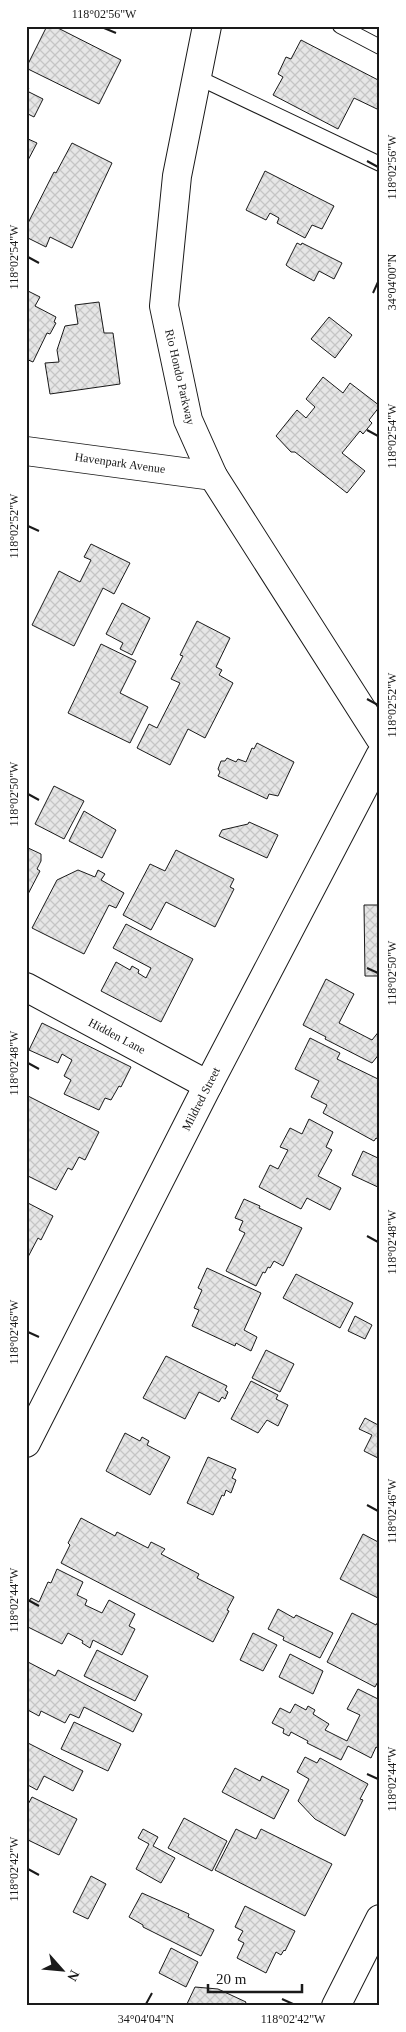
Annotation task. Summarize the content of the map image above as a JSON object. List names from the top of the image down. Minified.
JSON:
{"streets":{"street":["Rio Hondo Parkway","Havenpark Avenue","Hidden Lane","Mildred Street"]},"crossings":[["Rio Hondo Parkway","Havenpark Avenue"],["Hidden Lane","Mildred Street"]],"scale_bar":"20 m","north":"bottom right","coordinates":["118°02'56\"W","118°02'54\"W","34°04'00\"N","118°02'52\"W","118°02'50\"W","118°02'48\"W","118°02'46\"W","118°02'44\"W","118°02'42\"W","34°04'04\"N"]}
